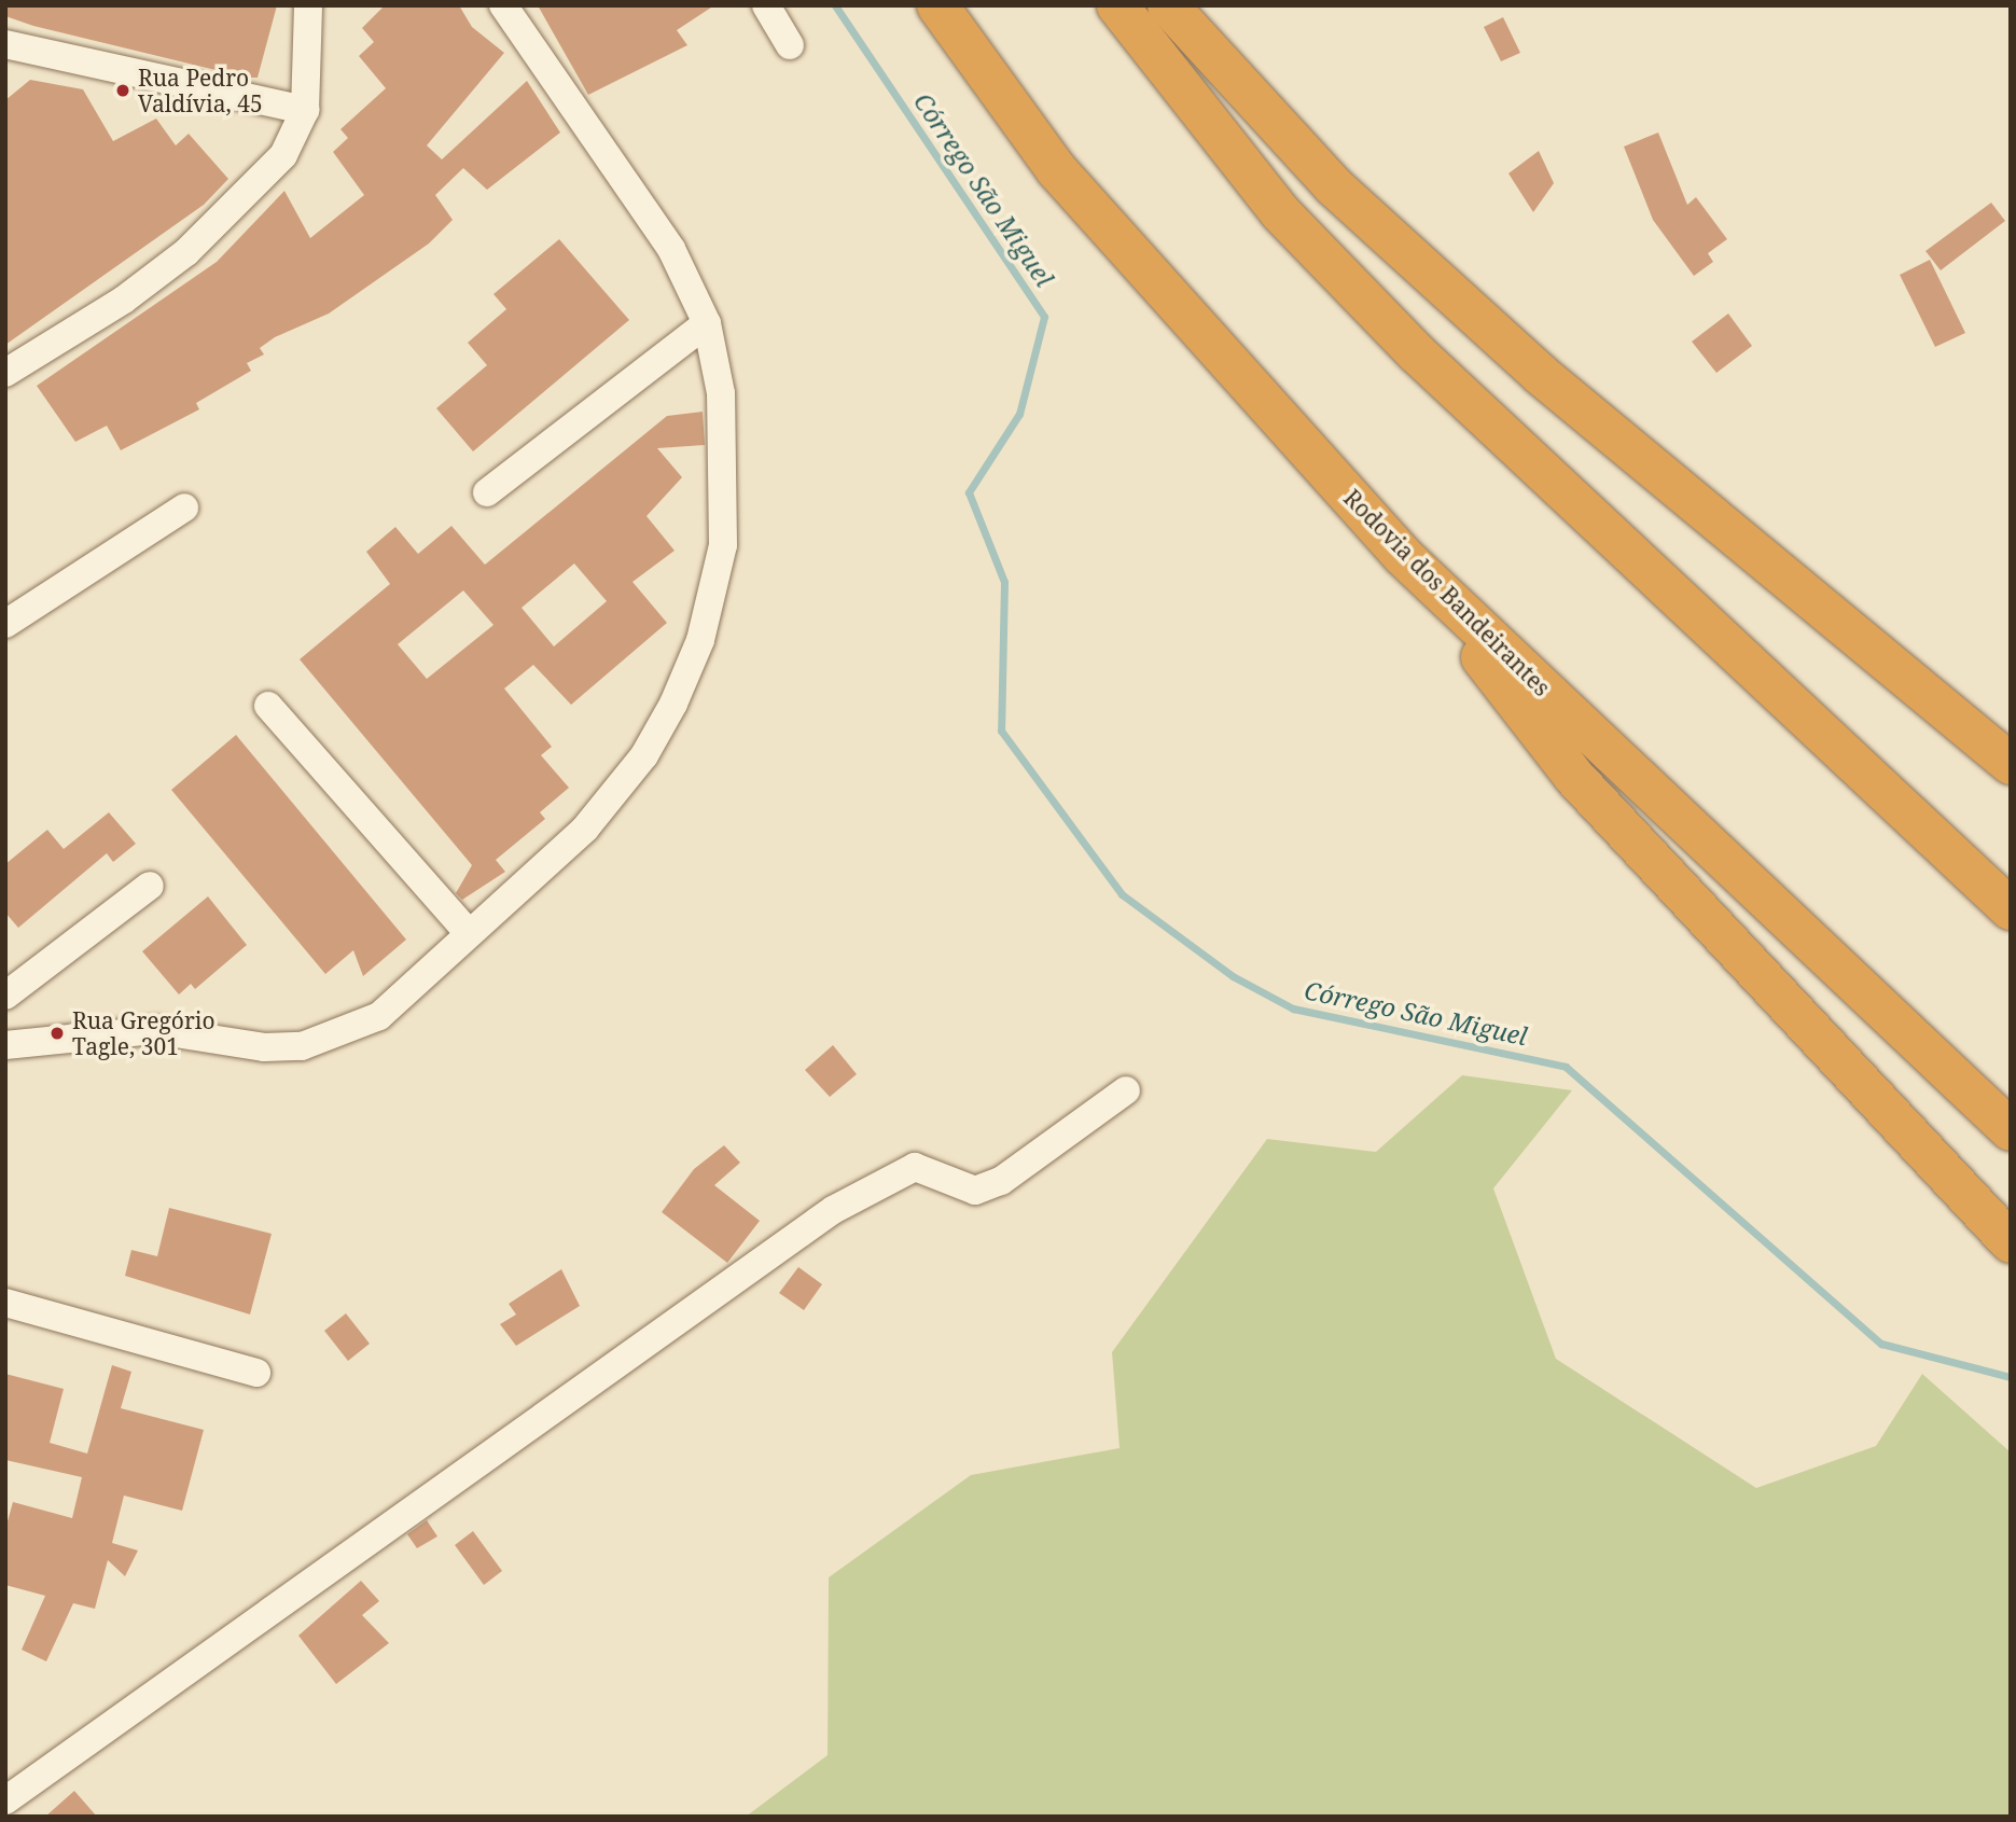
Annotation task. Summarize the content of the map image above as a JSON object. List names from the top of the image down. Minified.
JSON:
{"streets":{"highway":["Rodovia dos Bandeirantes"]},"water":["Córrego São Miguel"],"places":["Rua Pedro Valdívia, 45","Rua Gregório Tagle, 301"]}
